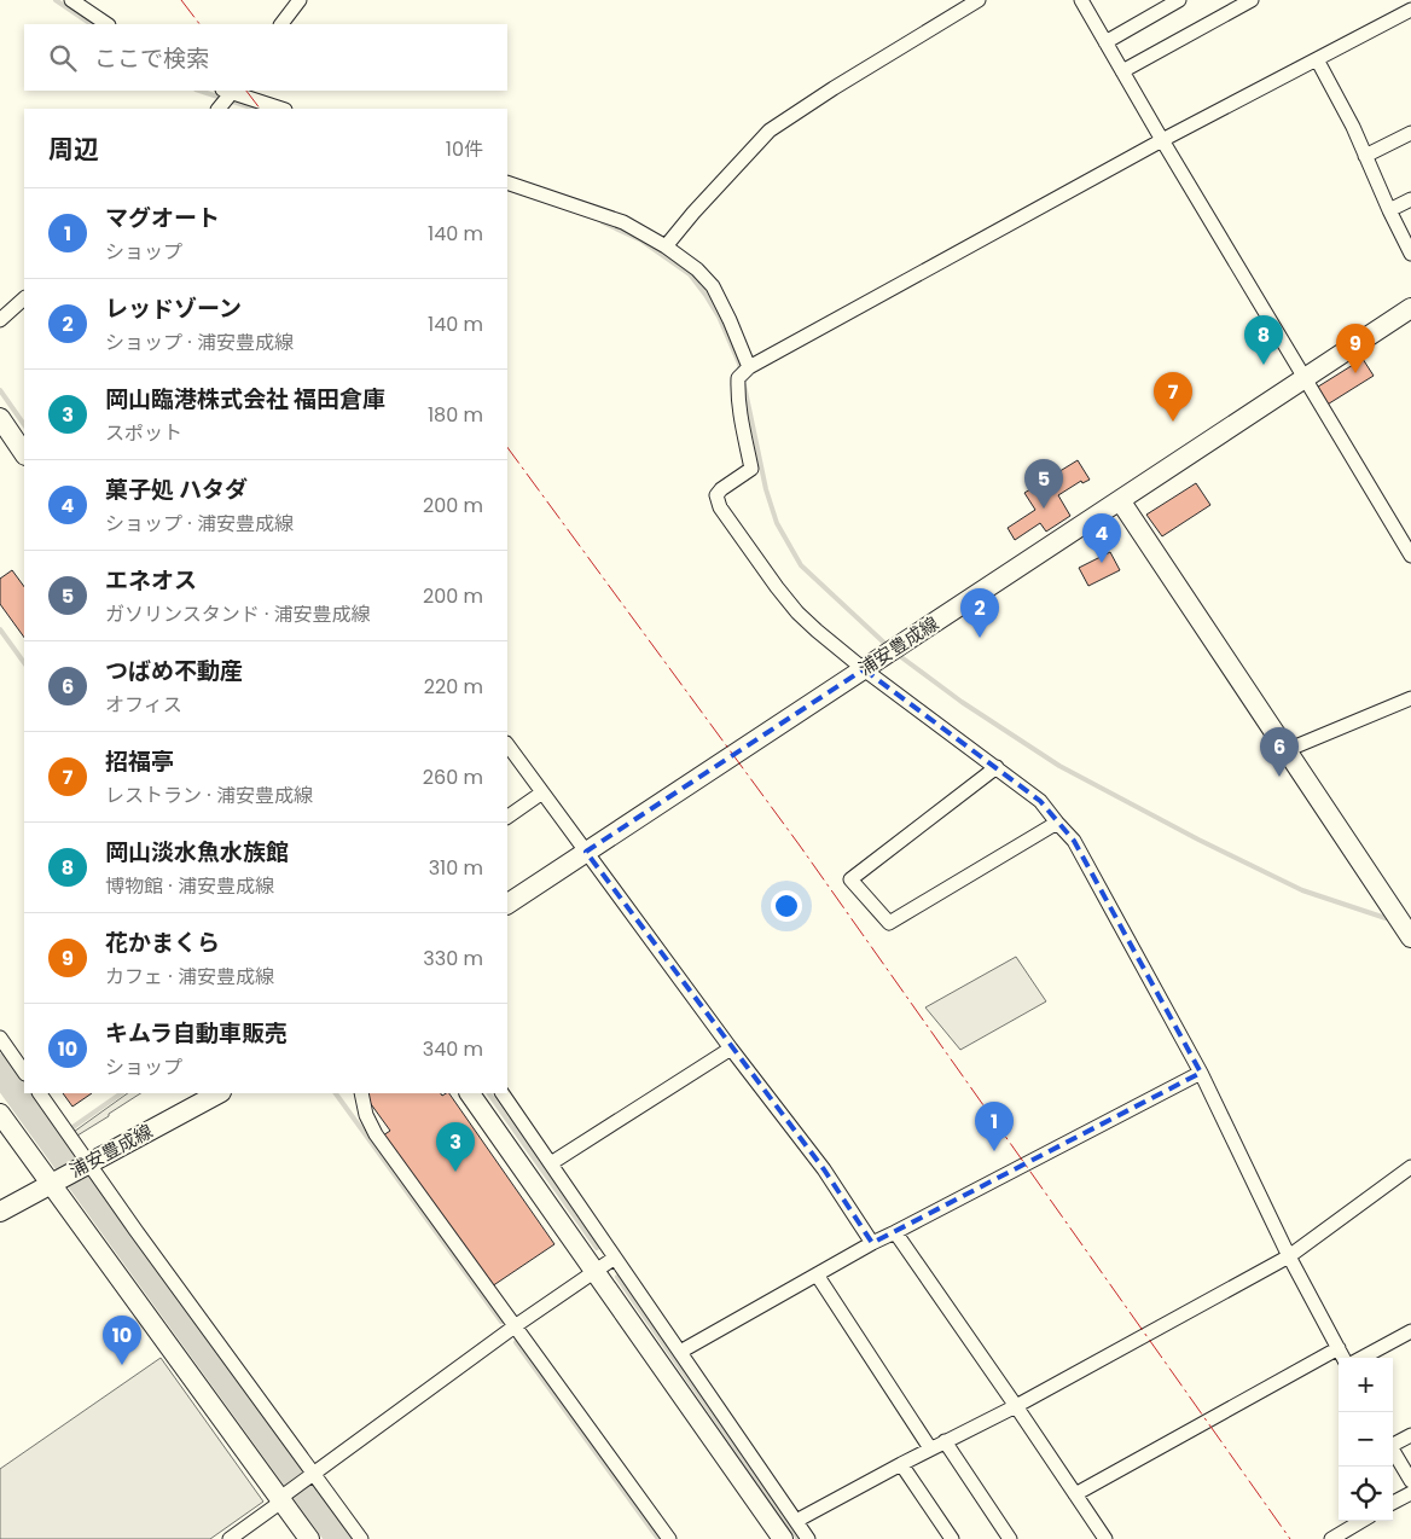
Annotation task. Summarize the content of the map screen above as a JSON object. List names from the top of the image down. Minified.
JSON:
{"streets":{"street":["浦安豊成線"]},"page":{"search":"ここで検索","heading":["周辺","10件"],"list":[{"mark":"1","name":"マグオート","note":"ショップ","value":"140 m"},{"mark":"2","name":"レッドゾーン","note":"ショップ · 浦安豊成線","value":"140 m"},{"mark":"3","name":"岡山臨港株式会社 福田倉庫","note":"スポット","value":"180 m"},{"mark":"4","name":"菓子処 ハタダ","note":"ショップ · 浦安豊成線","value":"200 m"},{"mark":"5","name":"エネオス","note":"ガソリンスタンド · 浦安豊成線","value":"200 m"},{"mark":"6","name":"つばめ不動産","note":"オフィス","value":"220 m"},{"mark":"7","name":"招福亭","note":"レストラン · 浦安豊成線","value":"260 m"},{"mark":"8","name":"岡山淡水魚水族館","note":"博物館 · 浦安豊成線","value":"310 m"},{"mark":"9","name":"花かまくら","note":"カフェ · 浦安豊成線","value":"330 m"},{"mark":"10","name":"キムラ自動車販売","note":"ショップ","value":"340 m"}],"pins":["8","9","7","5","4","2","6","1","3","10"],"map_buttons":["+","−"]}}
